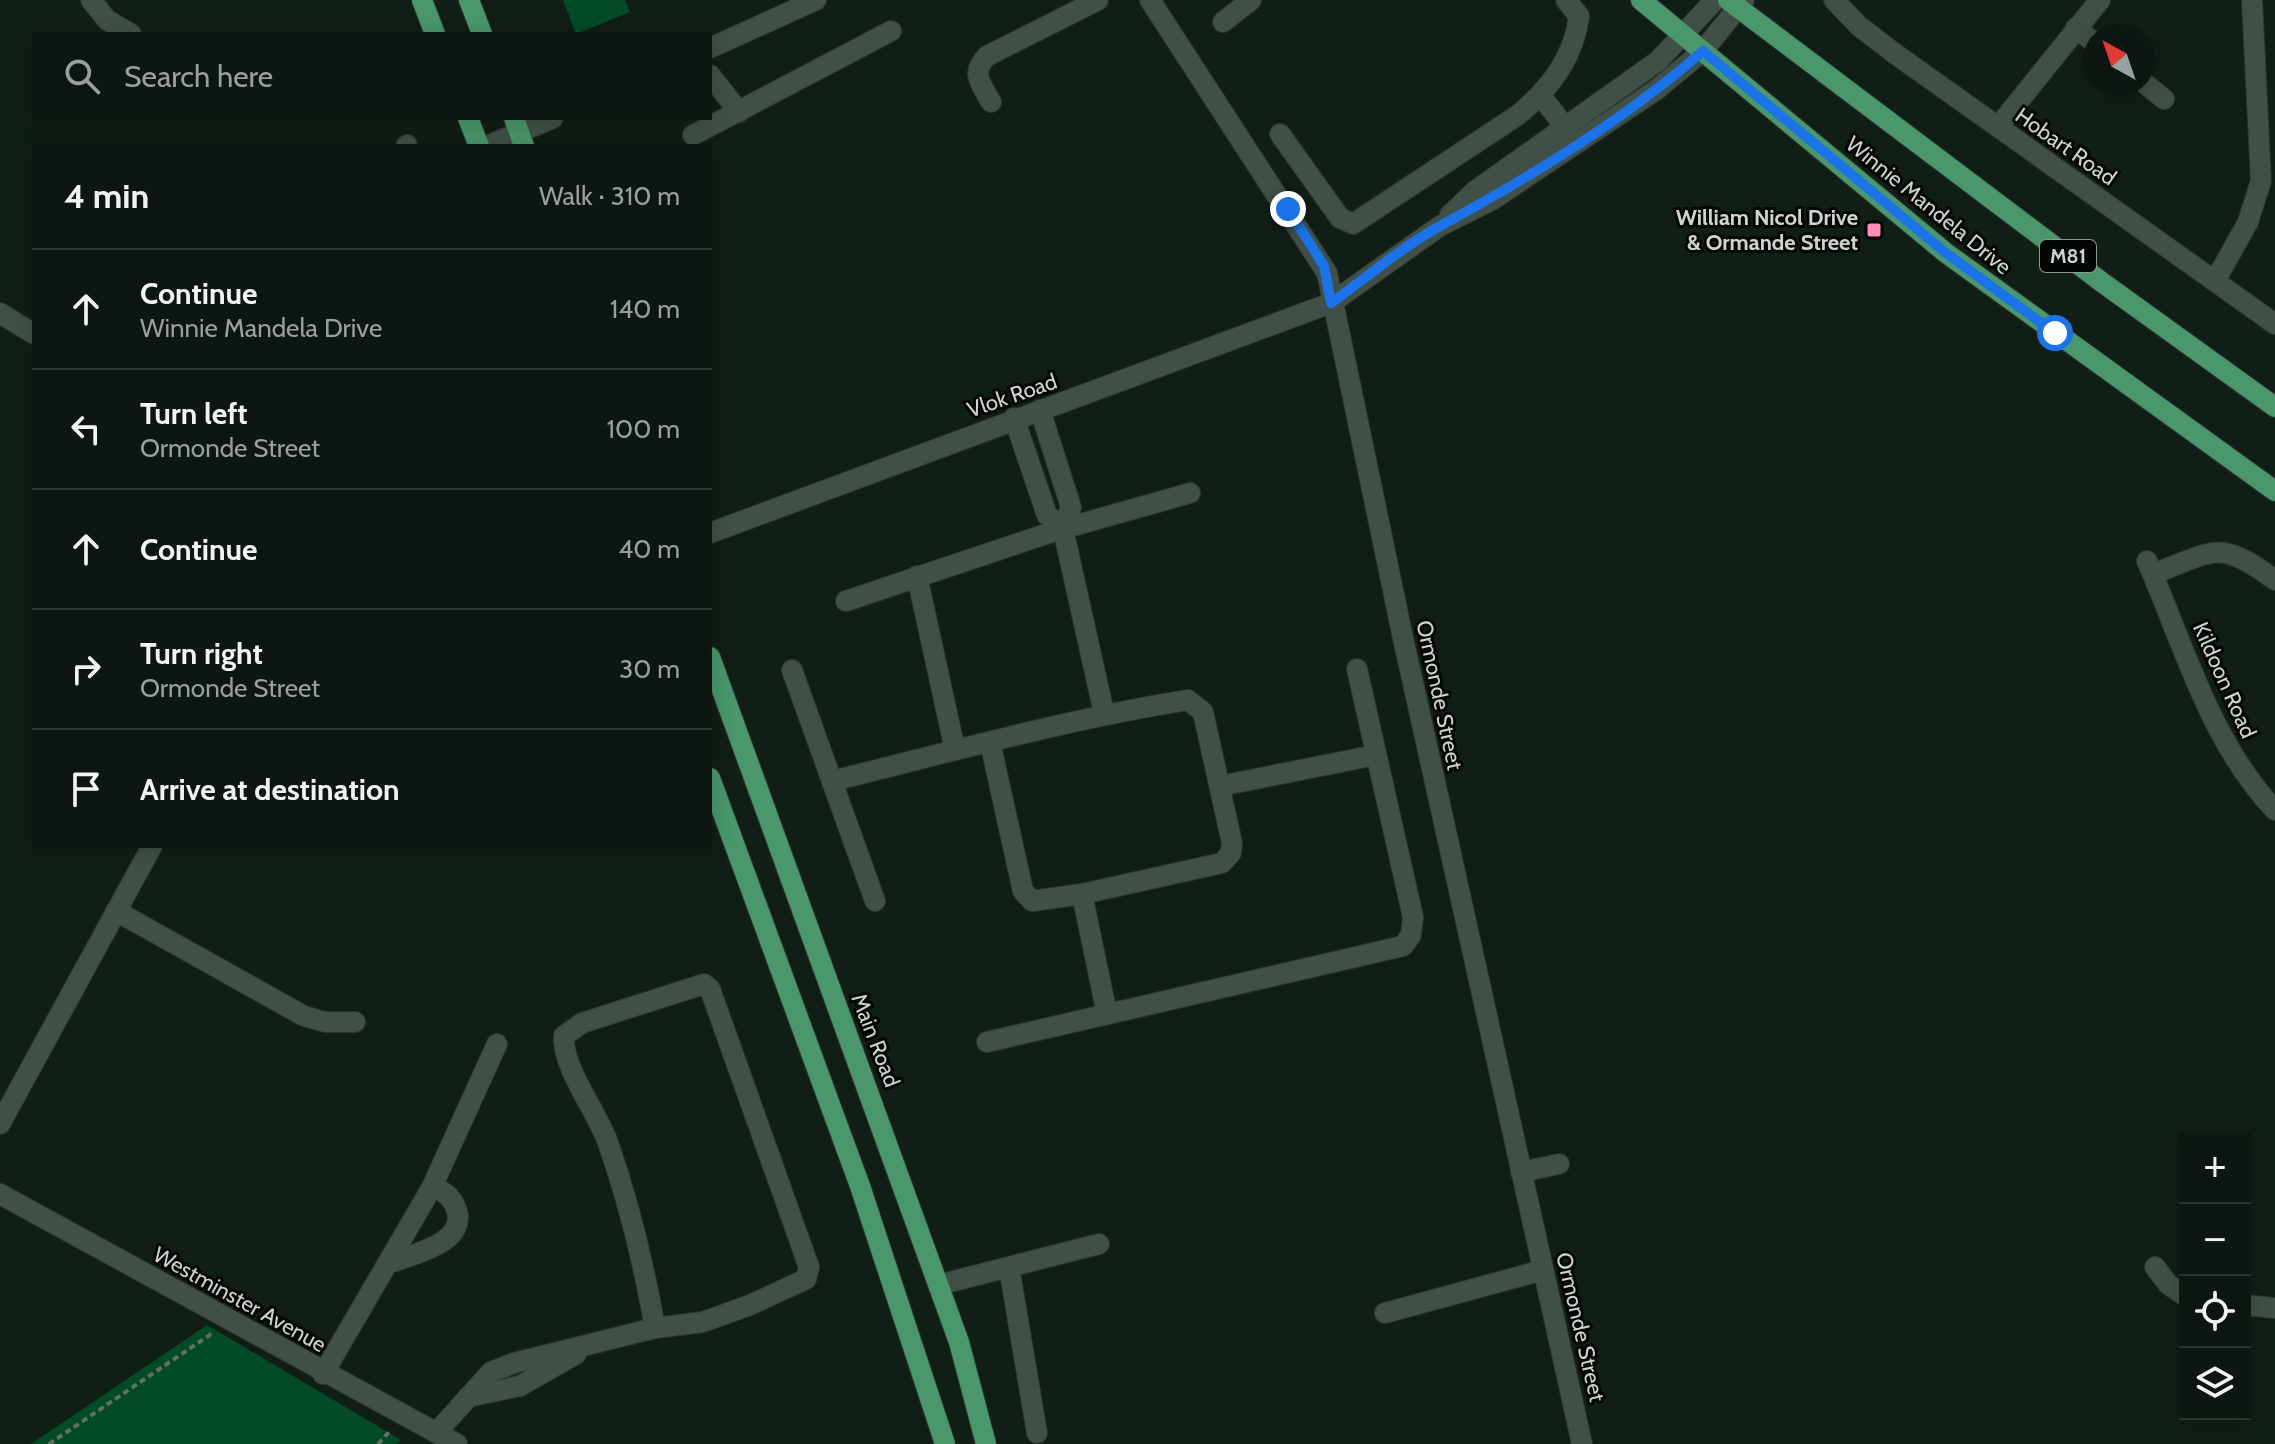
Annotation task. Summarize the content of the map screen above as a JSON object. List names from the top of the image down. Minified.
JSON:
{"streets":{"main road":["Winnie Mandela Drive","M81","Main Road"],"street":["Hobart Road","Vlok Road","Kildoon Road","Ormonde Street","Westminster Avenue"]},"crossings":[["Vlok Road","Ormonde Street"]],"places":{"transit":["William Nicol Drive & Ormande Street"]},"north":"top left","page":{"search":"Search here","heading":["4 min","Walk · 310 m"],"list":[["Continue","Winnie Mandela Drive","140 m"],["Turn left","Ormonde Street","100 m"],["Continue","40 m"],["Turn right","Ormonde Street","30 m"],"Arrive at destination"],"map_buttons":["+","−"]}}
